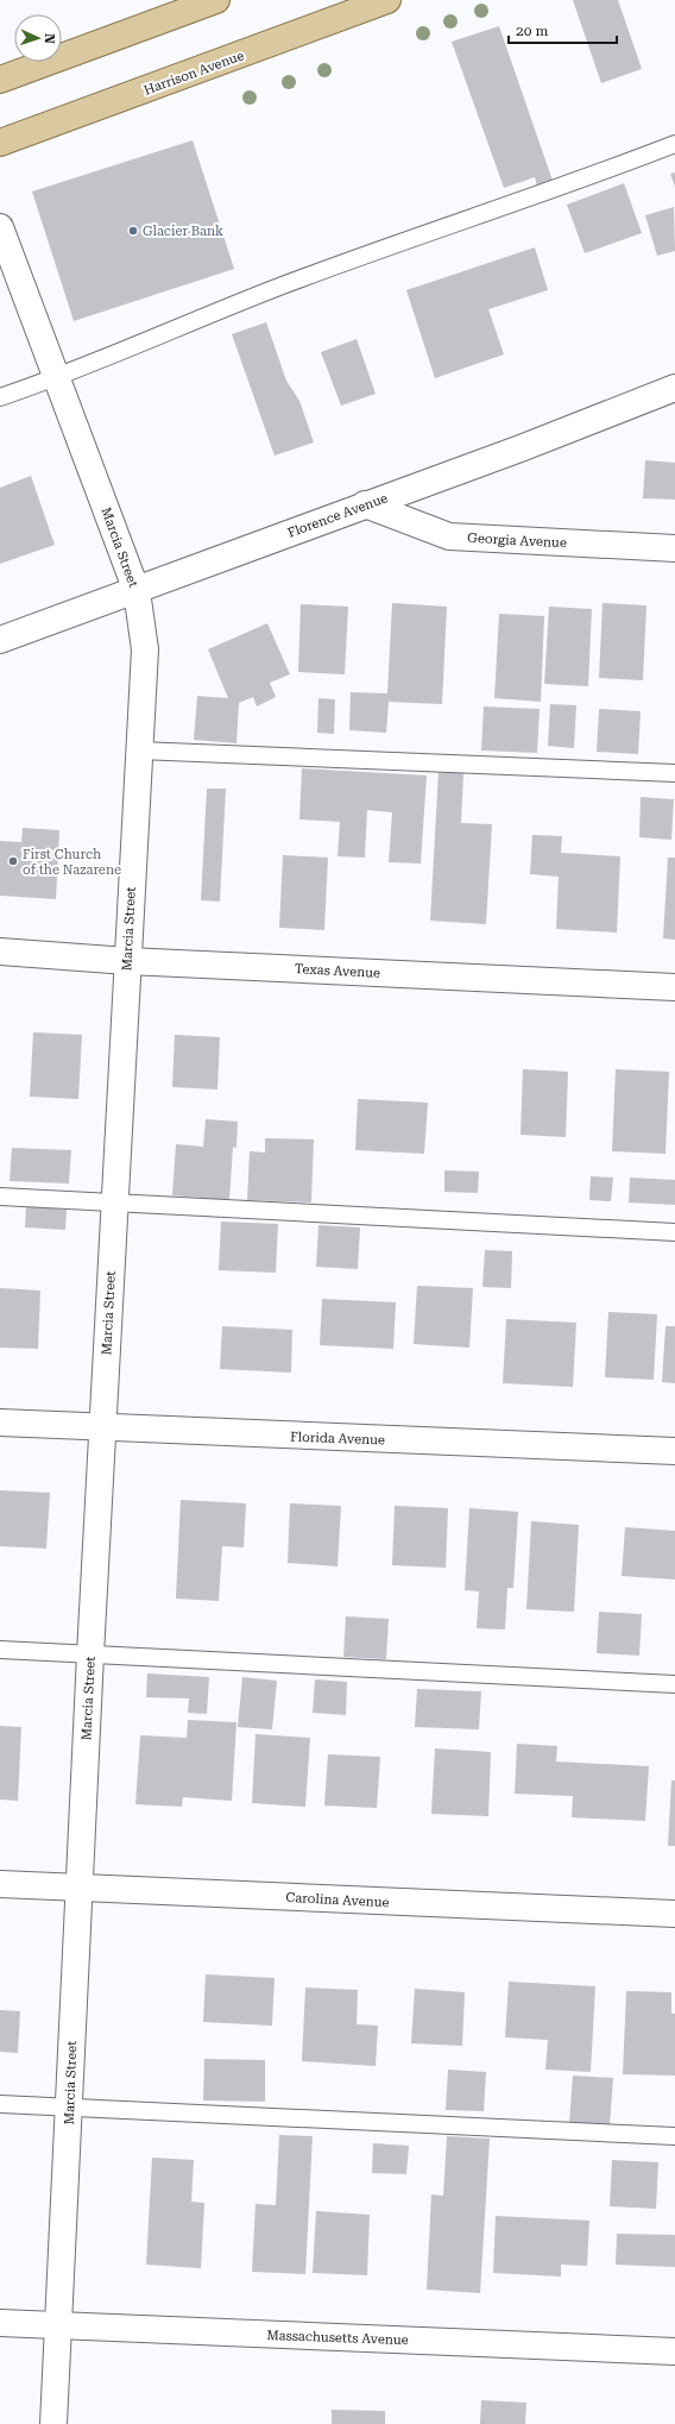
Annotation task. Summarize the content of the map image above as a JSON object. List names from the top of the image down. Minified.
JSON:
{"streets":{"main road":["Harrison Avenue"],"street":["Florence Avenue","Georgia Avenue","Marcia Street","Texas Avenue","Florida Avenue","Carolina Avenue","Massachusetts Avenue"]},"crossings":[["Florence Avenue","Georgia Avenue"],["Florence Avenue","Marcia Street"],["Marcia Street","Texas Avenue"],["Marcia Street","Florida Avenue"],["Marcia Street","Carolina Avenue"],["Marcia Street","Massachusetts Avenue"]],"places":["Glacier Bank","First Church of the Nazarene"],"scale_bar":"20 m","north":"right"}
